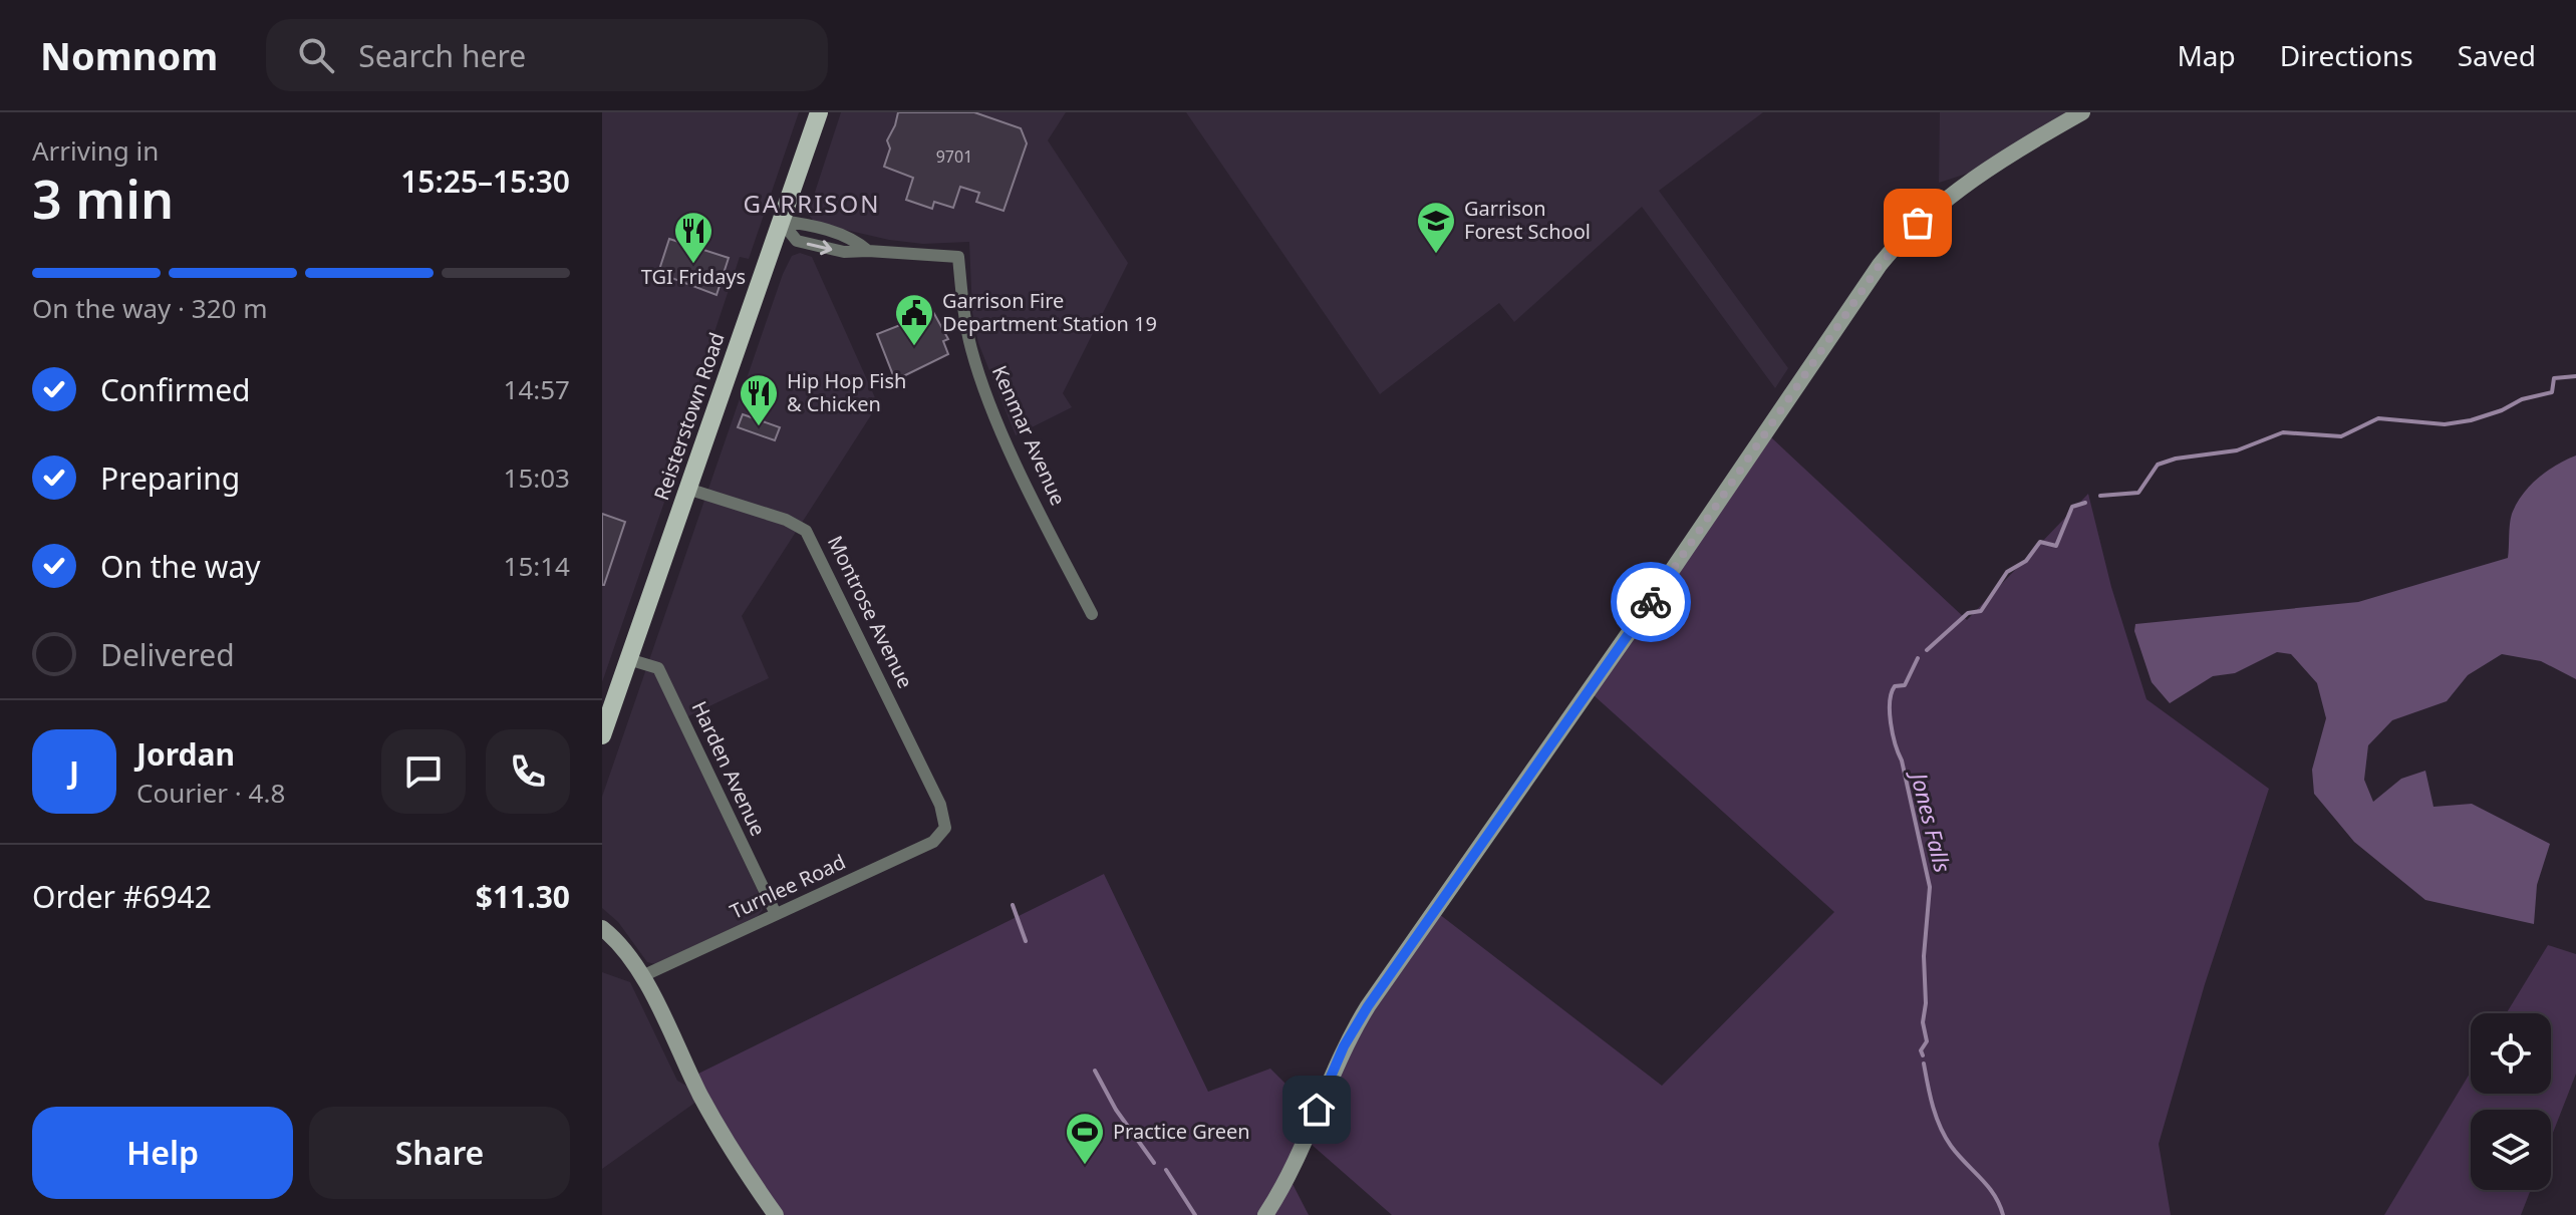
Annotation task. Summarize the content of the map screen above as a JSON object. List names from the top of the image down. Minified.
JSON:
{"streets":{"main road":["Reisterstown Road"],"street":["Kenmar Avenue","Montrose Avenue","Harden Avenue","Turnlee Road"]},"crossings":[["Reisterstown Road","Kenmar Avenue"],["Reisterstown Road","Montrose Avenue"],["Reisterstown Road","Harden Avenue"],["Montrose Avenue","Turnlee Road"],["Harden Avenue","Turnlee Road"]],"districts":["GARRISON"],"water":["Jones Falls"],"places":{"school or university":["Garrison Forest School"],"restaurant":["TGI Fridays","Hip Hop Fish & Chicken"],"public building":["Garrison Fire Department Station 19"],"sports":["Practice Green"]},"house_numbers":["9701"],"page":{"header":"Nomnom","search":"Search here","nav":["Map","Directions","Saved"],"heading":["3 min","Arriving in","15:25–15:30"],"panel":["Jordan","Courier · 4.8","Order #6942","$11.30"],"bar":"On the way · 320 m","list":[["Confirmed","14:57"],["Preparing","15:03"],["On the way","15:14"],"Delivered"],"round":"J","buttons":["Help","Share"]}}
